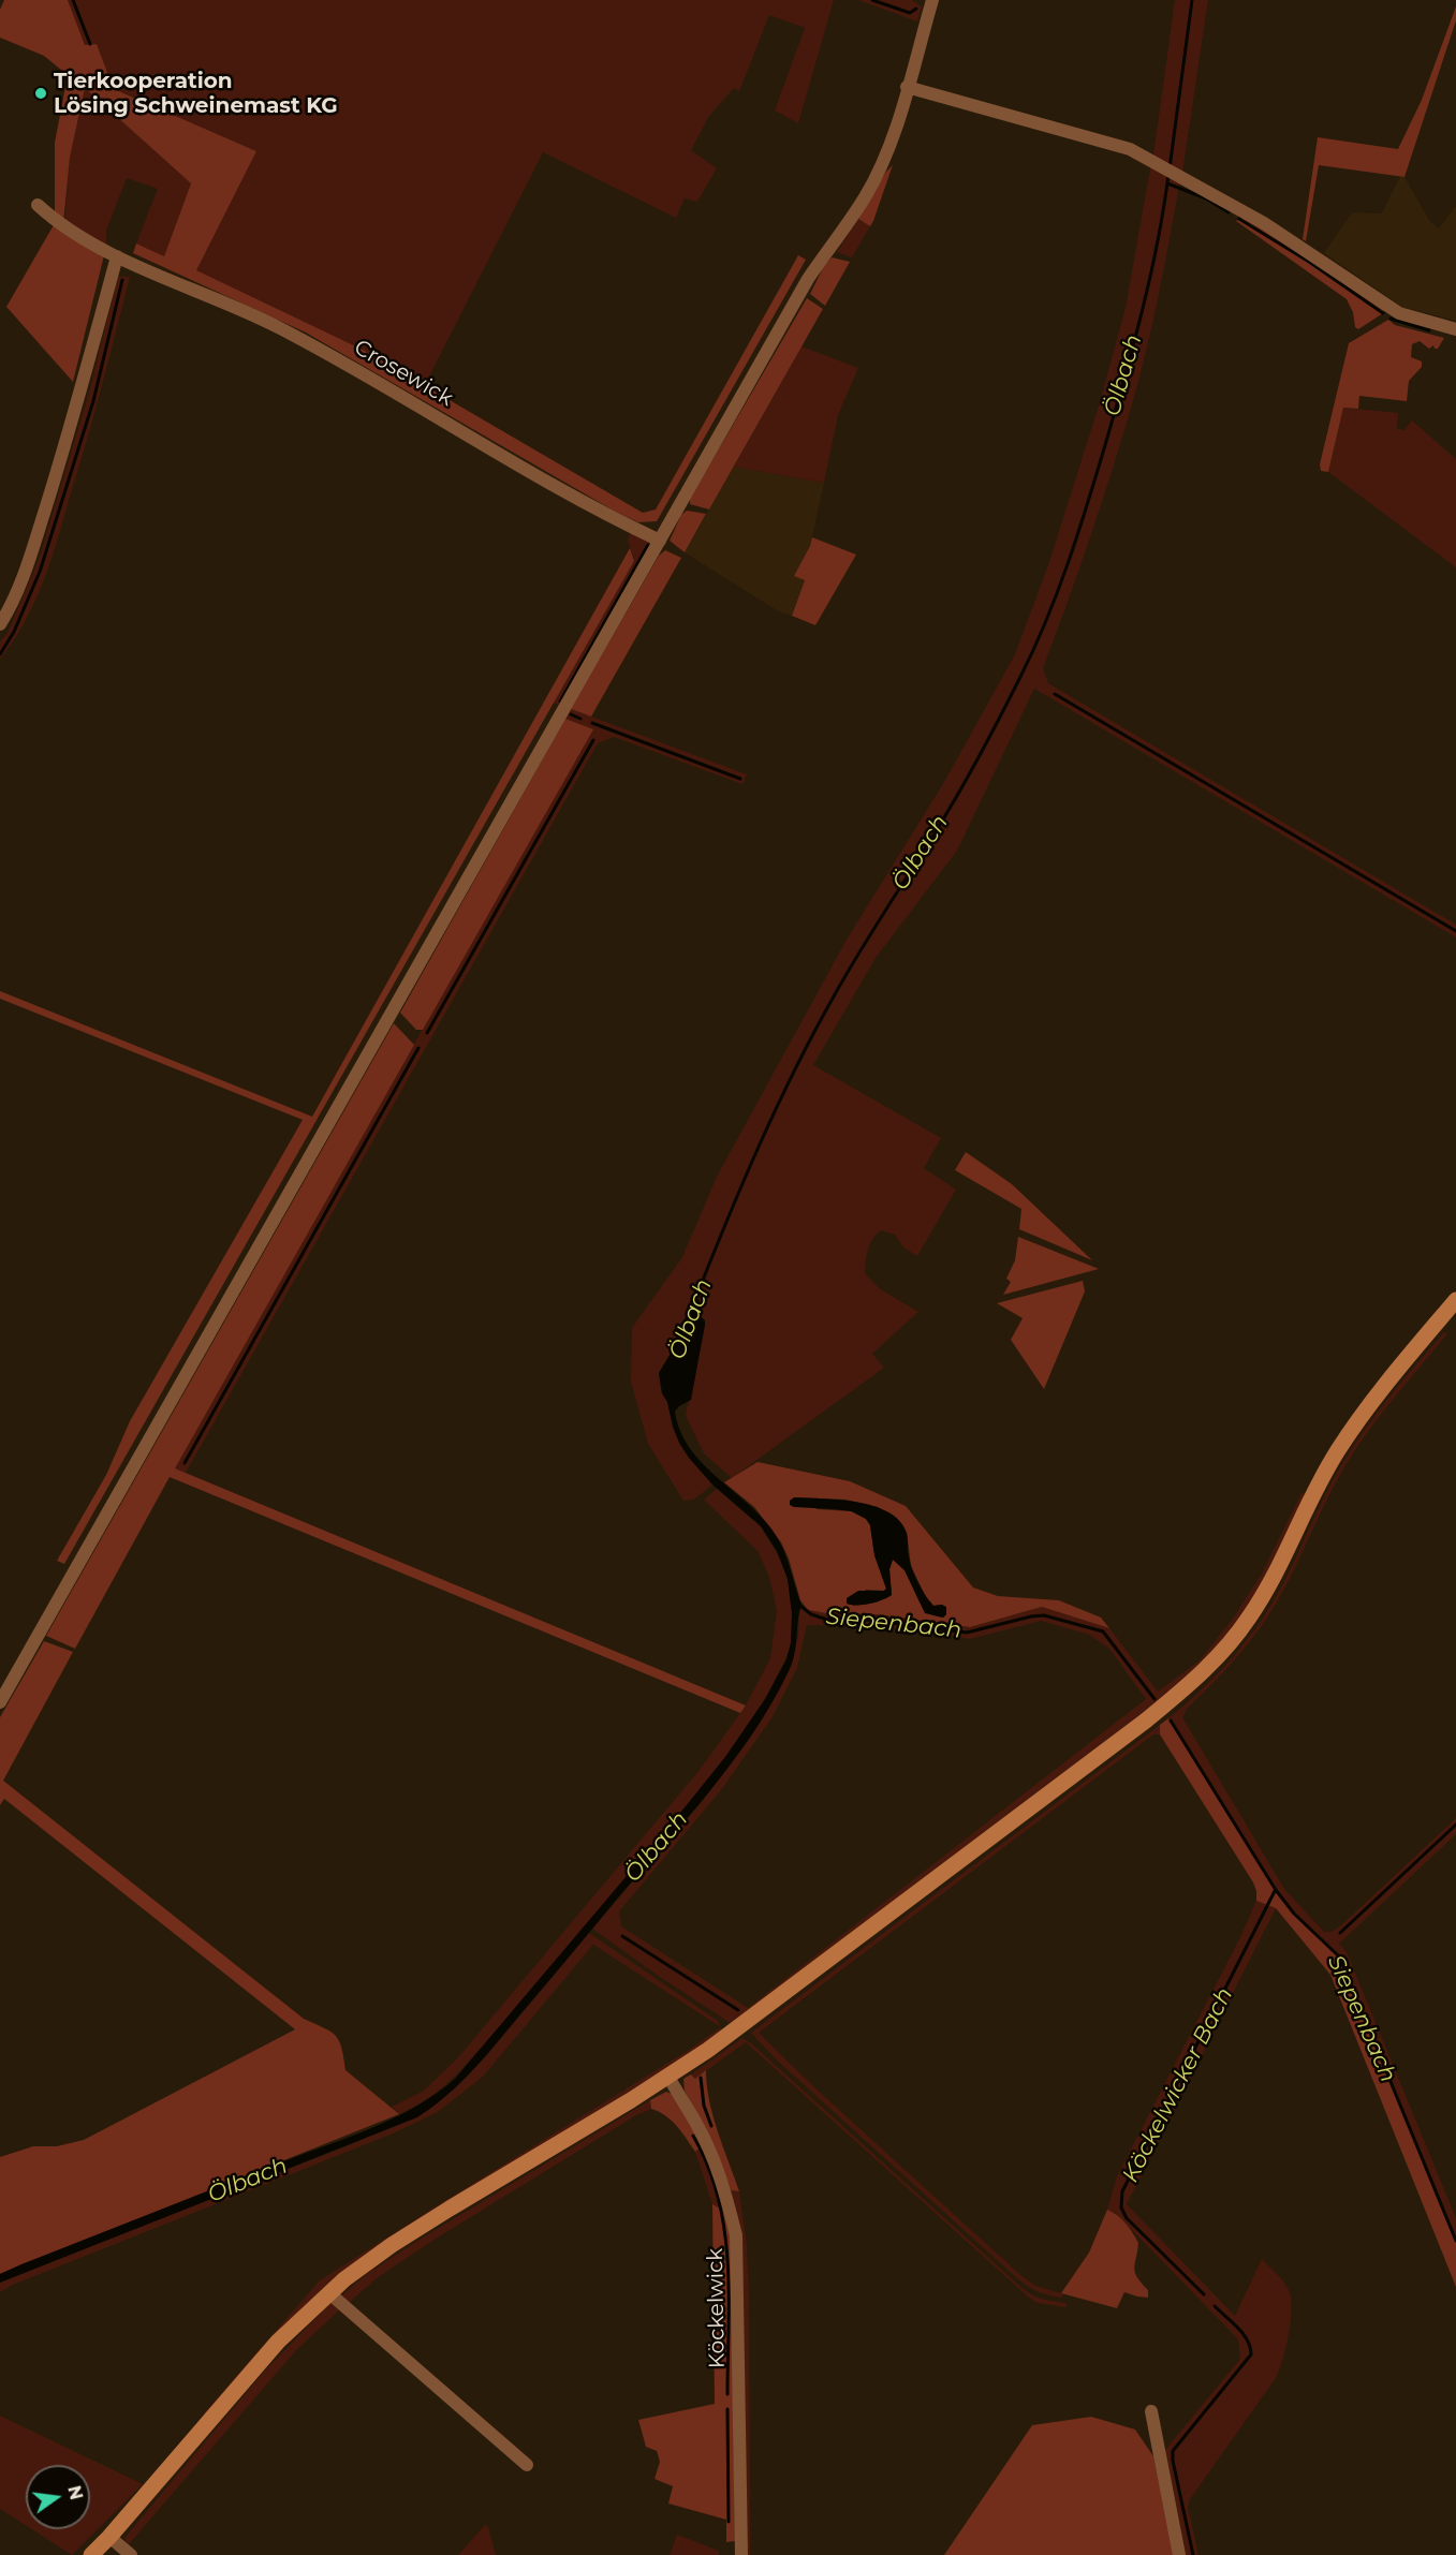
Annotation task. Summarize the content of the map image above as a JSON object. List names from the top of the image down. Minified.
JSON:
{"streets":{"street":["Crosewick","Köckelwick"]},"water":["Ölbach","Siepenbach","Köckelwicker Bach"],"places":["Tierkooperation Lösing Schweinemast KG"],"north":"right"}
